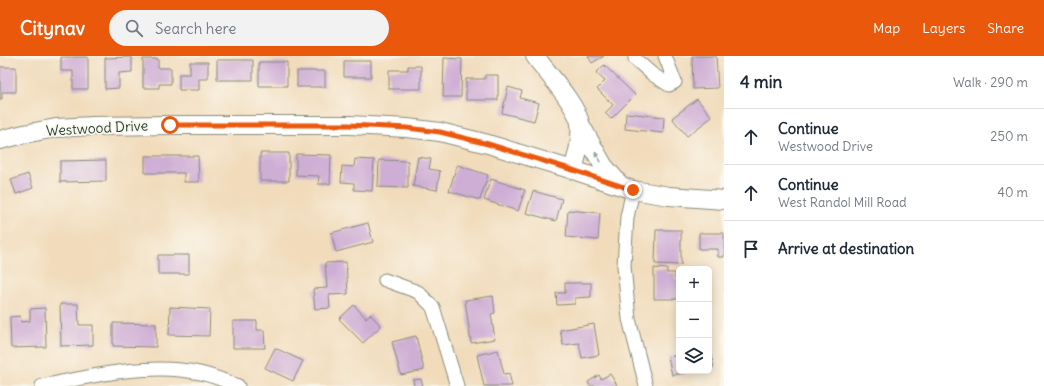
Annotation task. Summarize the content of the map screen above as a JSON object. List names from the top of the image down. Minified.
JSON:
{"streets":{"street":["Westwood Drive"]},"page":{"header":"Citynav","search":"Search here","nav":["Map","Layers","Share"],"heading":["4 min","Walk · 290 m"],"list":[["Continue","Westwood Drive","250 m"],["Continue","West Randol Mill Road","40 m"],"Arrive at destination"],"map_buttons":["+","−"]}}
